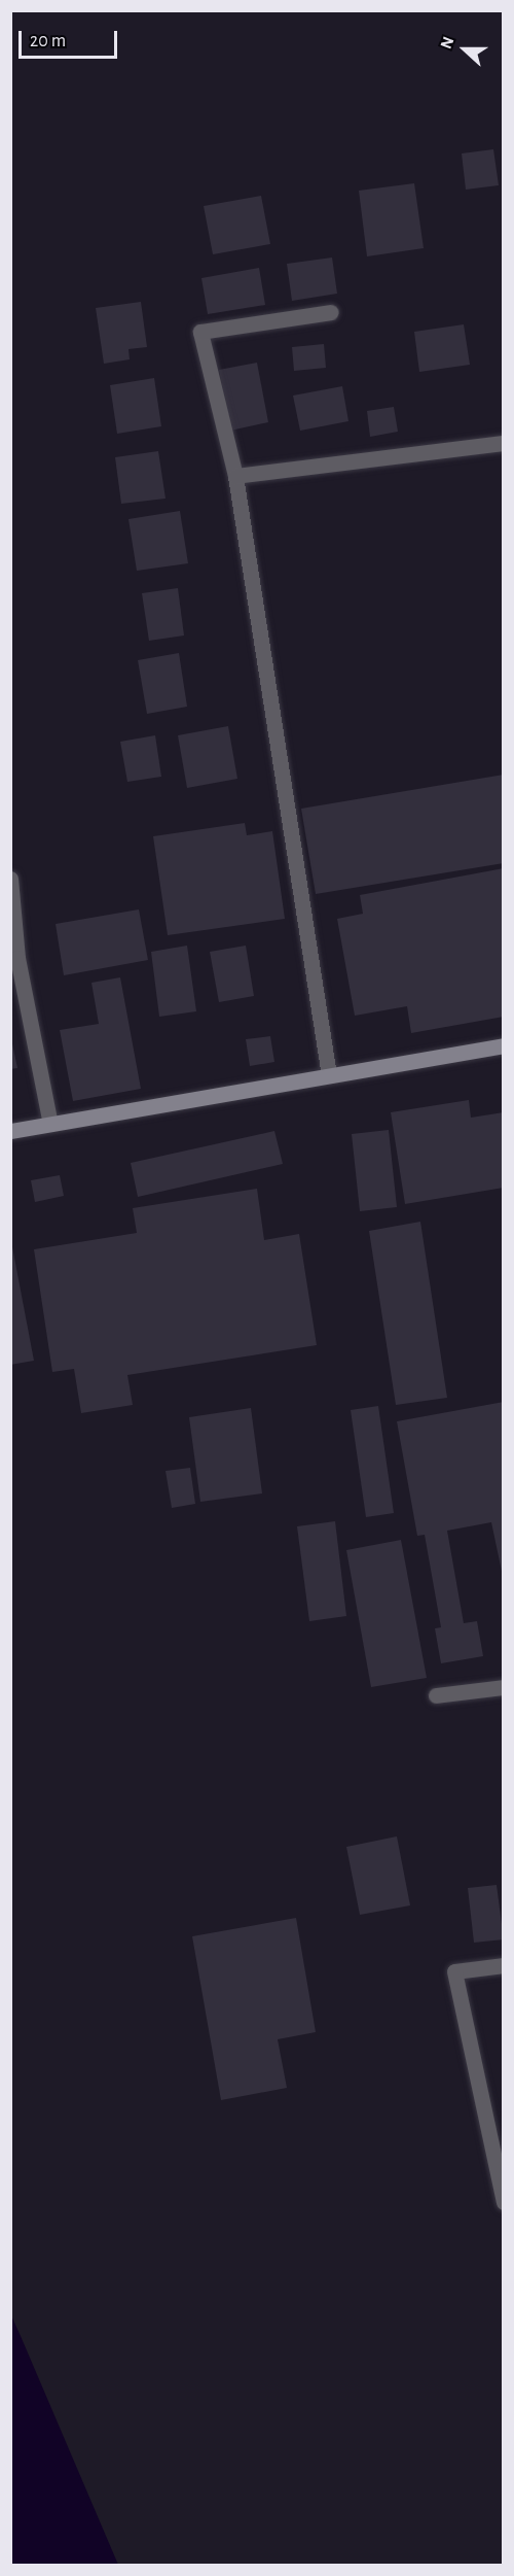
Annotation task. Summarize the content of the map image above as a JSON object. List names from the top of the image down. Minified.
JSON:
{"scale_bar":"20 m","north":"left"}
